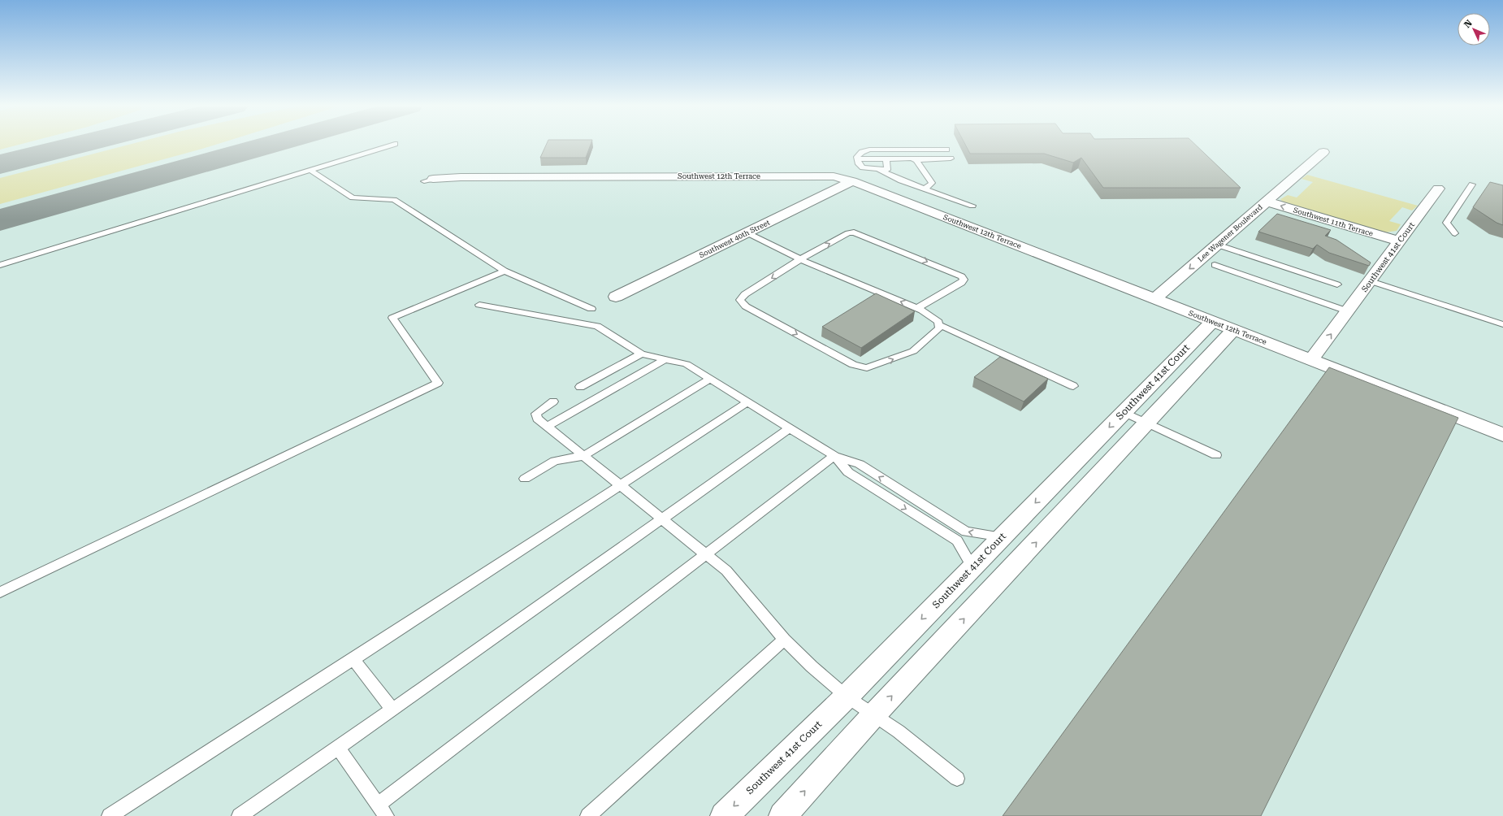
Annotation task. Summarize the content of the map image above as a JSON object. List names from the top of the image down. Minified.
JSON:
{"streets":{"street":["Southwest 12th Terrace","Southwest 11th Terrace","Lee Wagener Boulevard","Southwest 40th Street","Southwest 41st Court"]},"crossings":[["Southwest 12th Terrace","Lee Wagener Boulevard"],["Southwest 12th Terrace","Southwest 40th Street"],["Southwest 12th Terrace","Southwest 41st Court"],["Southwest 11th Terrace","Lee Wagener Boulevard"],["Southwest 11th Terrace","Southwest 41st Court"]],"one_way":["Southwest 11th Terrace"],"north":"top left"}
